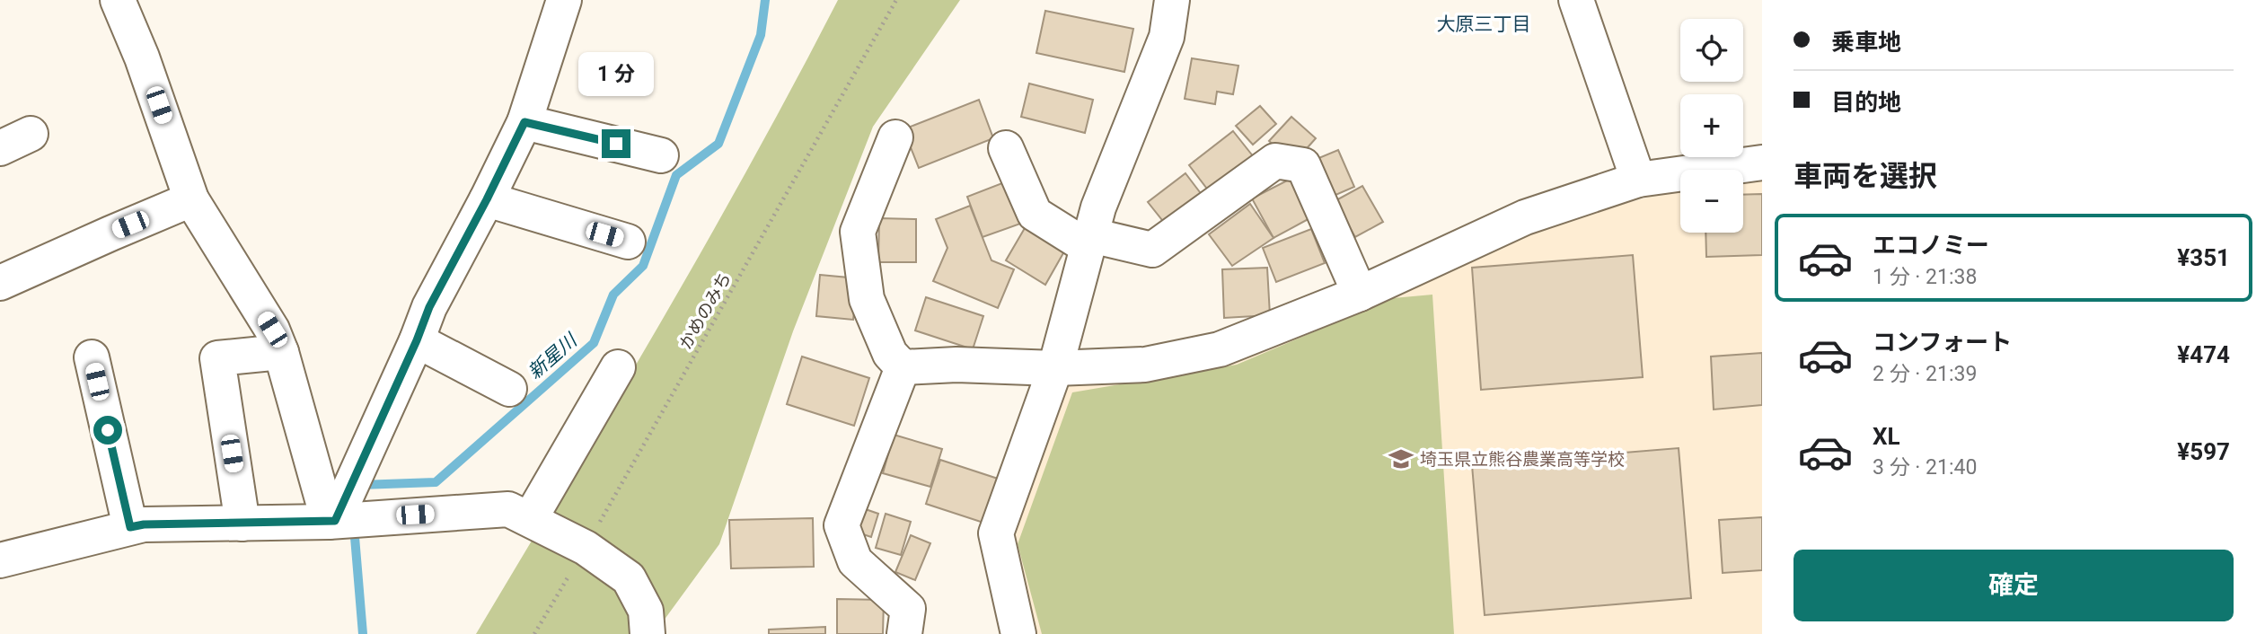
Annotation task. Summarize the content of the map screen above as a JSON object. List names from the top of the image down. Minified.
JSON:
{"streets":{"path":["かめのみち"]},"districts":["大原三丁目"],"water":["新星川"],"places":{"school or university":["埼玉県立熊谷農業高等学校"]},"page":{"banner":["乗車地","目的地"],"map_buttons":["+","−"],"bubble":"1 分","heading":"車両を選択","list":[{"name":"エコノミー","note":"1 分 · 21:38","value":"¥351"},{"name":"コンフォート","note":"2 分 · 21:39","value":"¥474"},{"name":"XL","note":"3 分 · 21:40","value":"¥597"}],"buttons":"確定"}}
